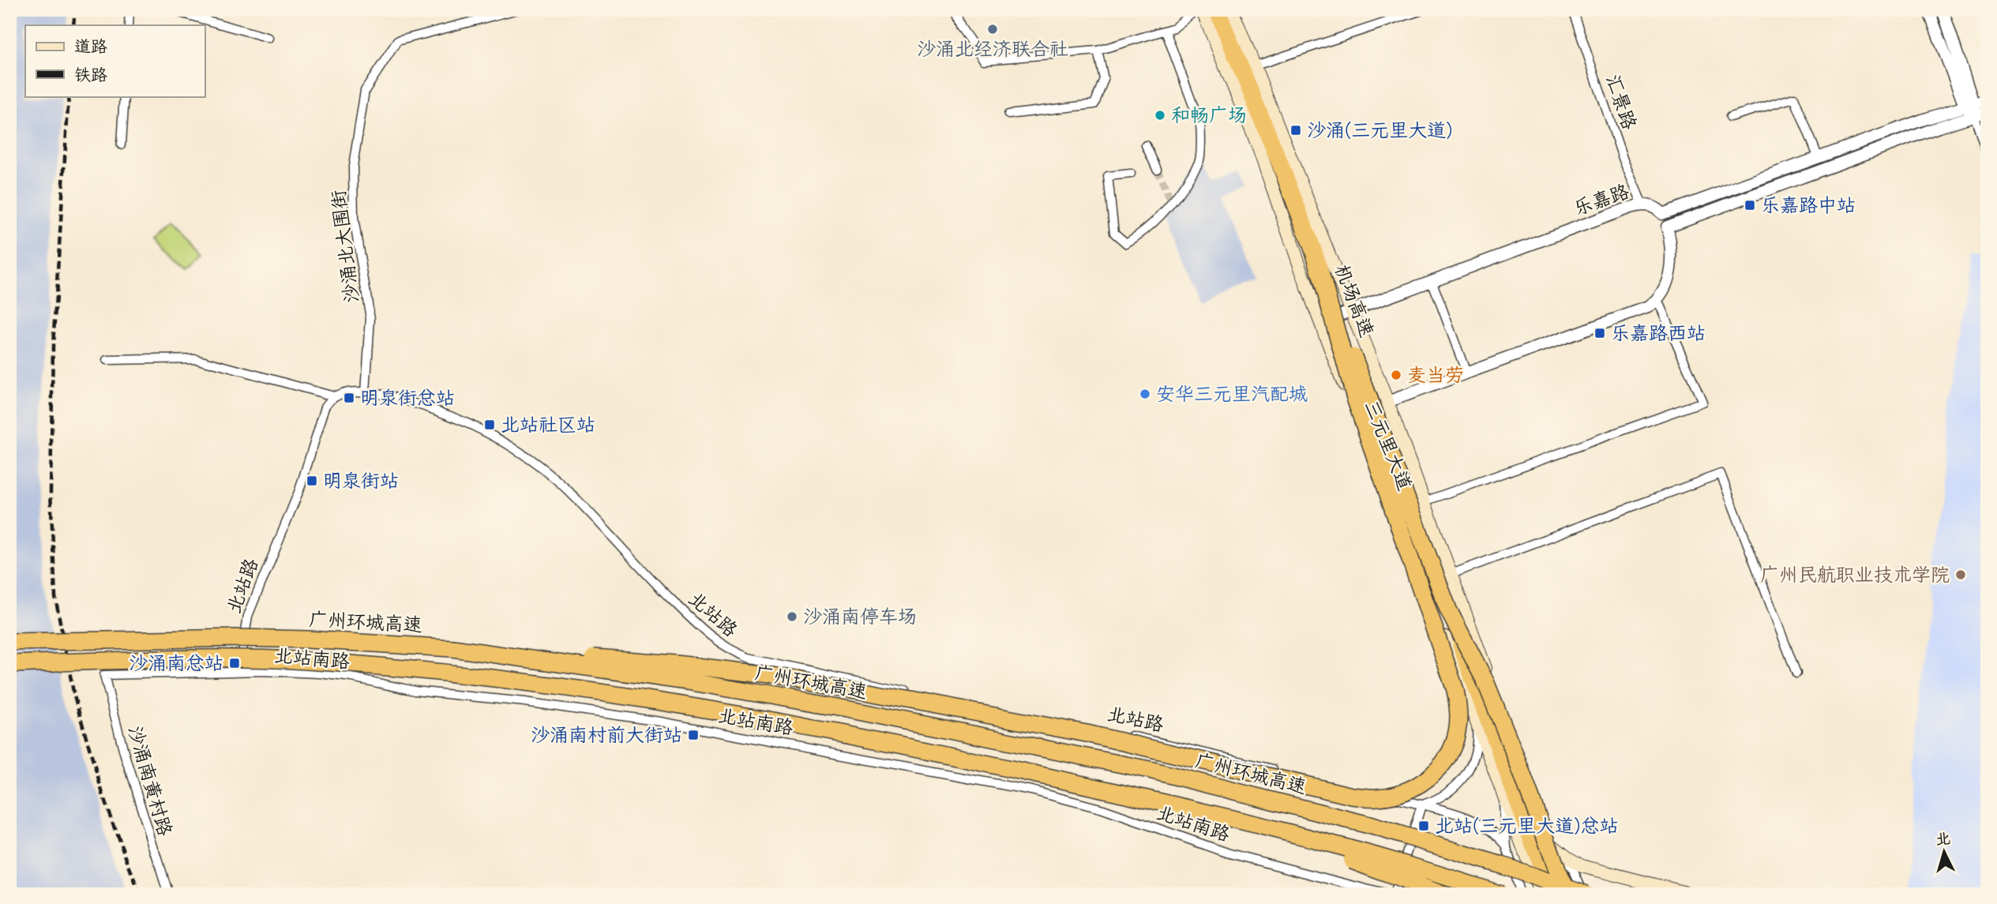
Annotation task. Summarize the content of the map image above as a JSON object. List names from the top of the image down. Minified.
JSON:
{"streets":{"highway":["机场高速","广州环城高速"],"main road":["三元里大道"],"street":["汇景路","乐嘉路","沙涌北大围街","北站路","北站南路","沙涌南黄村路"]},"crossings":[["汇景路","乐嘉路"],["乐嘉路","三元里大道"],["沙涌北大围街","北站路"],["机场高速","三元里大道"],["北站路","北站南路"],["北站南路","沙涌南黄村路"]],"places":{"other":["沙涌北经济联合社","和畅广场","麦当劳","安华三元里汽配城","广州民航职业技术学院","沙涌南停车场"],"transit":["沙涌(三元里大道)","乐嘉路中站","乐嘉路西站","明泉街总站","北站社区站","明泉街站","沙涌南总站","沙涌南村前大街站","北站(三元里大道)总站"]},"legend":["道路","铁路"],"north":"top"}
